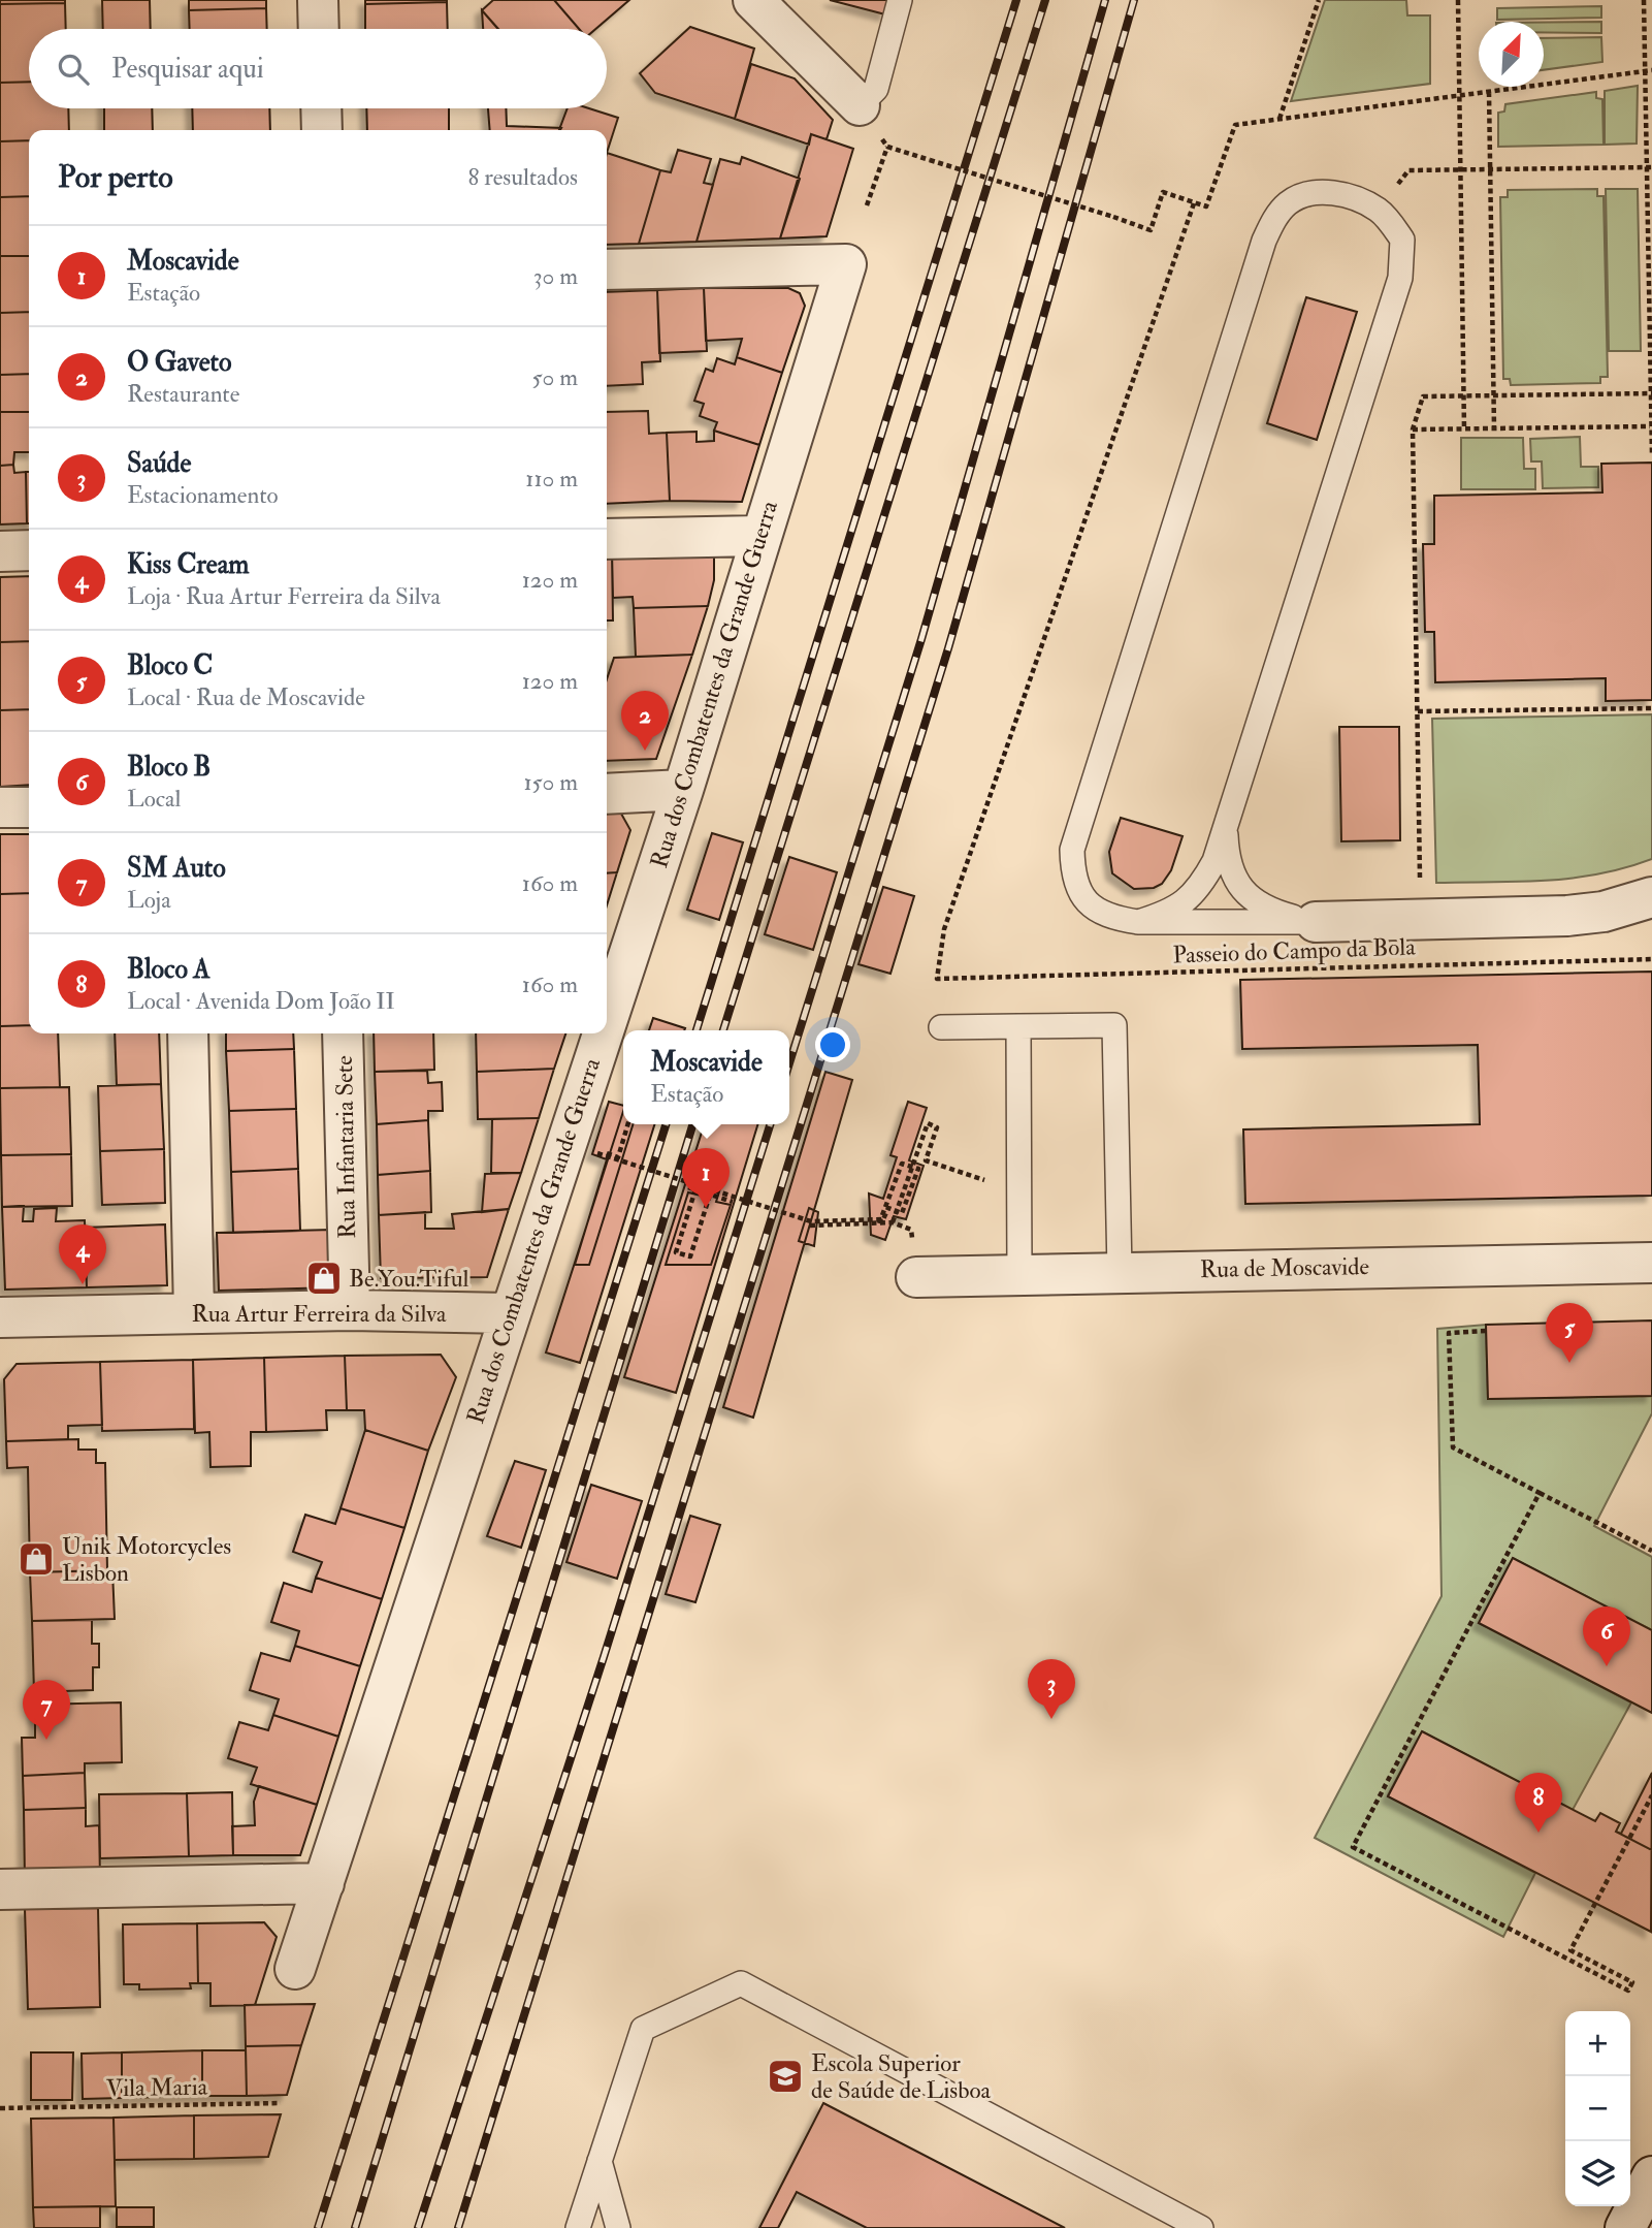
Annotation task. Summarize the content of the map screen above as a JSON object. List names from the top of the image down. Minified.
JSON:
{"streets":{"street":["Rua dos Combatentes da Grande Guerra","Rua Infantaria Sete","Rua de Moscavide","Rua Artur Ferreira da Silva"],"path":["Passeio do Campo da Bola","Vila Maria"]},"crossings":[["Rua dos Combatentes da Grande Guerra","Rua Artur Ferreira da Silva"],["Rua Infantaria Sete","Rua Artur Ferreira da Silva"]],"places":{"shop":["Be.You.Tiful","Unik Motorcycles Lisbon"],"school or university":["Escola Superior de Saúde de Lisboa"]},"north":"top right","page":{"search":"Pesquisar aqui","heading":["Por perto","8 resultados"],"list":[{"mark":"1","name":"Moscavide","note":"Estação","value":"30 m"},{"mark":"2","name":"O Gaveto","note":"Restaurante","value":"50 m"},{"mark":"3","name":"Saúde","note":"Estacionamento","value":"110 m"},{"mark":"4","name":"Kiss Cream","note":"Loja · Rua Artur Ferreira da Silva","value":"120 m"},{"mark":"5","name":"Bloco C","note":"Local · Rua de Moscavide","value":"120 m"},{"mark":"6","name":"Bloco B","note":"Local","value":"150 m"},{"mark":"7","name":"SM Auto","note":"Loja","value":"160 m"},{"mark":"8","name":"Bloco A","note":"Local · Avenida Dom João II","value":"160 m"}],"pins":["2","1","4","5","6","3","7","8"],"popup":["Moscavide","Estação"],"map_buttons":["+","−"]}}
